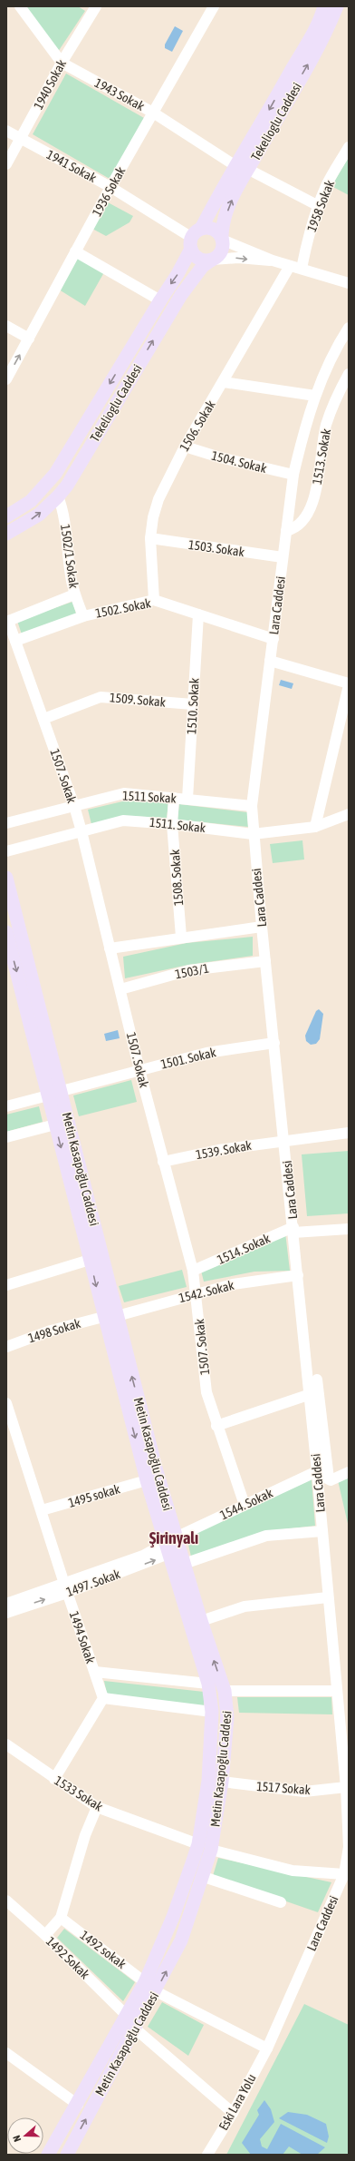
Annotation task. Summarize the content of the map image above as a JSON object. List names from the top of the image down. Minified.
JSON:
{"streets":{"main road":["Tekelioglu Caddesi","Metin Kasapoğlu Caddesi"],"street":["1940 Sokak","1943 Sokak","1941 Sokak","1936 Sokak","1958 Sokak","1506. Sokak","1513. Sokak","1504. Sokak","1503. Sokak","1502/1 Sokak","Lara Caddesi","1502. Sokak","1509. Sokak","1510. Sokak","1507. Sokak","1511 Sokak","1511. Sokak","1508. Sokak","1503/1","1501. Sokak","1539. Sokak","1514. Sokak","1542. Sokak","1498 Sokak","1495 sokak","1544. Sokak","1497. Sokak","1494 Sokak","1517 Sokak","1533 Sokak","1492 sokak","1492 Sokak","Eski Lara Yolu"]},"crossings":[["1940 Sokak","1943 Sokak"],["1940 Sokak","1941 Sokak"],["1943 Sokak","Tekelioglu Caddesi"],["1943 Sokak","1936 Sokak"],["Tekelioglu Caddesi","1941 Sokak"],["Tekelioglu Caddesi","1502/1 Sokak"],["1941 Sokak","1936 Sokak"],["1506. Sokak","1504. Sokak"],["1506. Sokak","1503. Sokak"],["1506. Sokak","1502. Sokak"],["1513. Sokak","Lara Caddesi"],["1504. Sokak","Lara Caddesi"],["1503. Sokak","Lara Caddesi"],["1502/1 Sokak","1502. Sokak"],["Lara Caddesi","1502. Sokak"],["Lara Caddesi","1511 Sokak"],["Lara Caddesi","1511. Sokak"],["Lara Caddesi","1503/1"],["Lara Caddesi","1501. Sokak"],["Lara Caddesi","1539. Sokak"],["Lara Caddesi","1514. Sokak"],["Lara Caddesi","1542. Sokak"],["Lara Caddesi","1544. Sokak"],["Lara Caddesi","1517 Sokak"],["Lara Caddesi","Eski Lara Yolu"],["1502. Sokak","1510. Sokak"],["1502. Sokak","1507. Sokak"],["1509. Sokak","1510. Sokak"],["1509. Sokak","1507. Sokak"],["1510. Sokak","1511 Sokak"],["1507. Sokak","1511 Sokak"],["1507. Sokak","1511. Sokak"],["1507. Sokak","1503/1"],["1507. Sokak","1501. Sokak"],["1507. Sokak","1539. Sokak"],["1507. Sokak","1514. Sokak"],["1507. Sokak","1542. Sokak"],["1507. Sokak","1544. Sokak"],["1511 Sokak","1508. Sokak"],["1511. Sokak","1508. Sokak"],["1501. Sokak","Metin Kasapoğlu Caddesi"],["Metin Kasapoğlu Caddesi","1542. Sokak"],["Metin Kasapoğlu Caddesi","1498 Sokak"],["Metin Kasapoğlu Caddesi","1495 sokak"],["Metin Kasapoğlu Caddesi","1544. Sokak"],["Metin Kasapoğlu Caddesi","1497. Sokak"],["Metin Kasapoğlu Caddesi","1517 Sokak"],["Metin Kasapoğlu Caddesi","1533 Sokak"],["Metin Kasapoğlu Caddesi","1492 sokak"],["Metin Kasapoğlu Caddesi","1492 Sokak"],["1542. Sokak","1498 Sokak"],["1495 sokak","1494 Sokak"],["1544. Sokak","1497. Sokak"],["1497. Sokak","1494 Sokak"]],"districts":["Şirinyalı"],"north":"left"}
